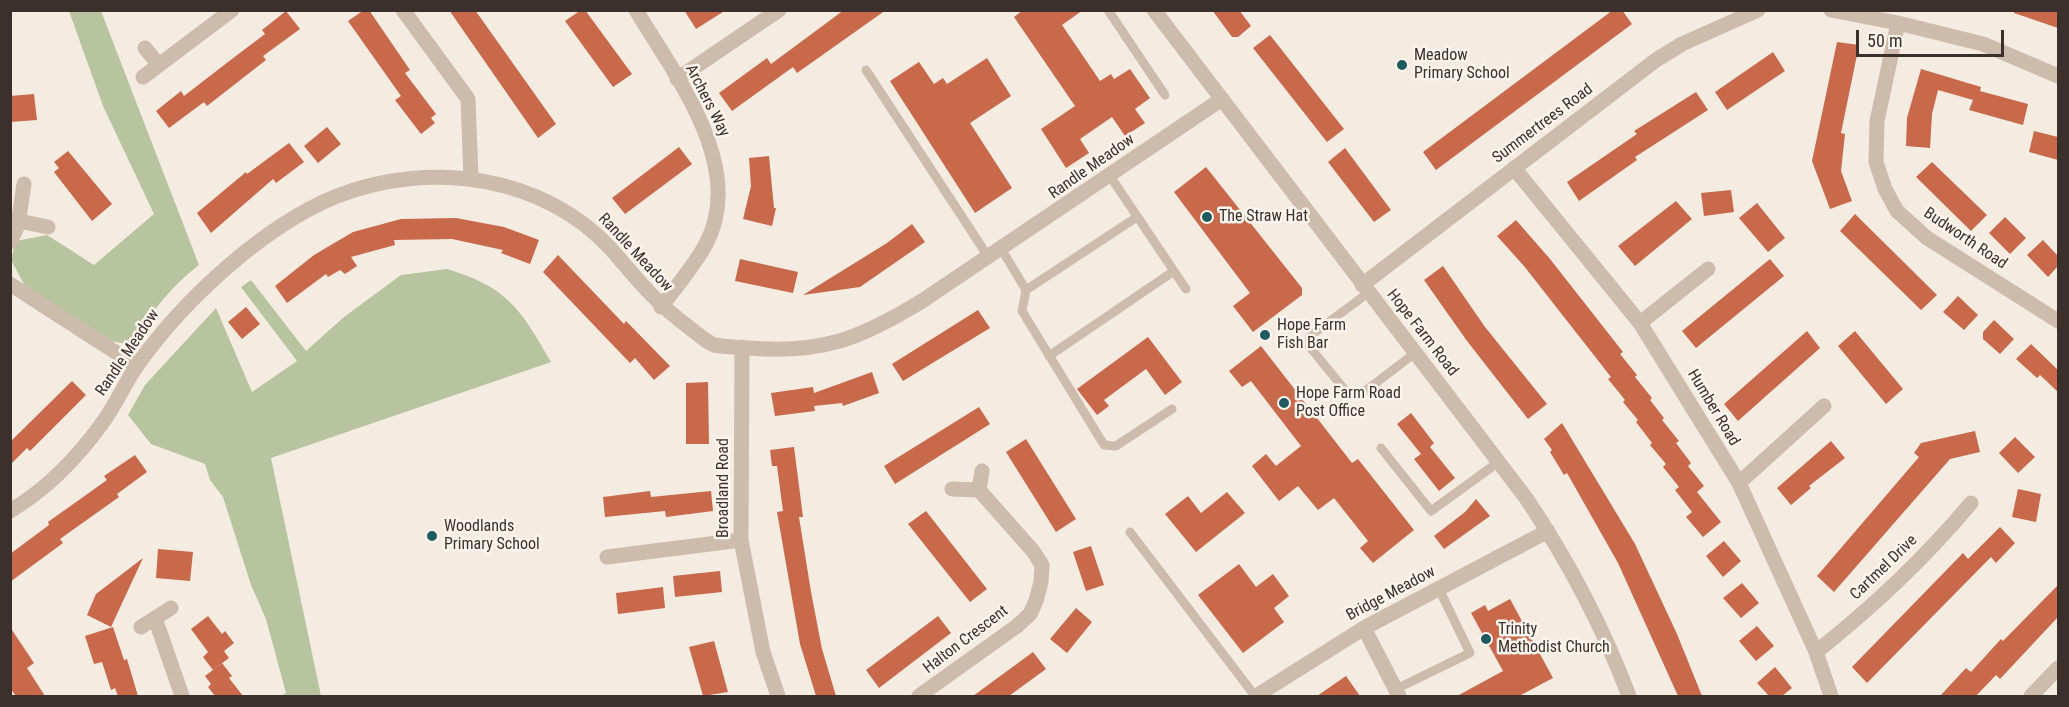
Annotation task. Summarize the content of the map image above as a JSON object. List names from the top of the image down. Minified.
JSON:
{"streets":{"street":["Archers Way","Summertrees Road","Randle Meadow","Budworth Road","Hope Farm Road","Humber Road","Broadland Road","Cartmel Drive","Bridge Meadow","Halton Crescent"]},"crossings":[["Archers Way","Randle Meadow"],["Summertrees Road","Hope Farm Road"],["Summertrees Road","Humber Road"],["Randle Meadow","Hope Farm Road"],["Randle Meadow","Broadland Road"],["Hope Farm Road","Bridge Meadow"],["Humber Road","Cartmel Drive"]],"places":["Meadow Primary School","The Straw Hat","Hope Farm Fish Bar","Hope Farm Road Post Office","Woodlands Primary School","Trinity Methodist Church"],"scale_bar":"50 m"}
